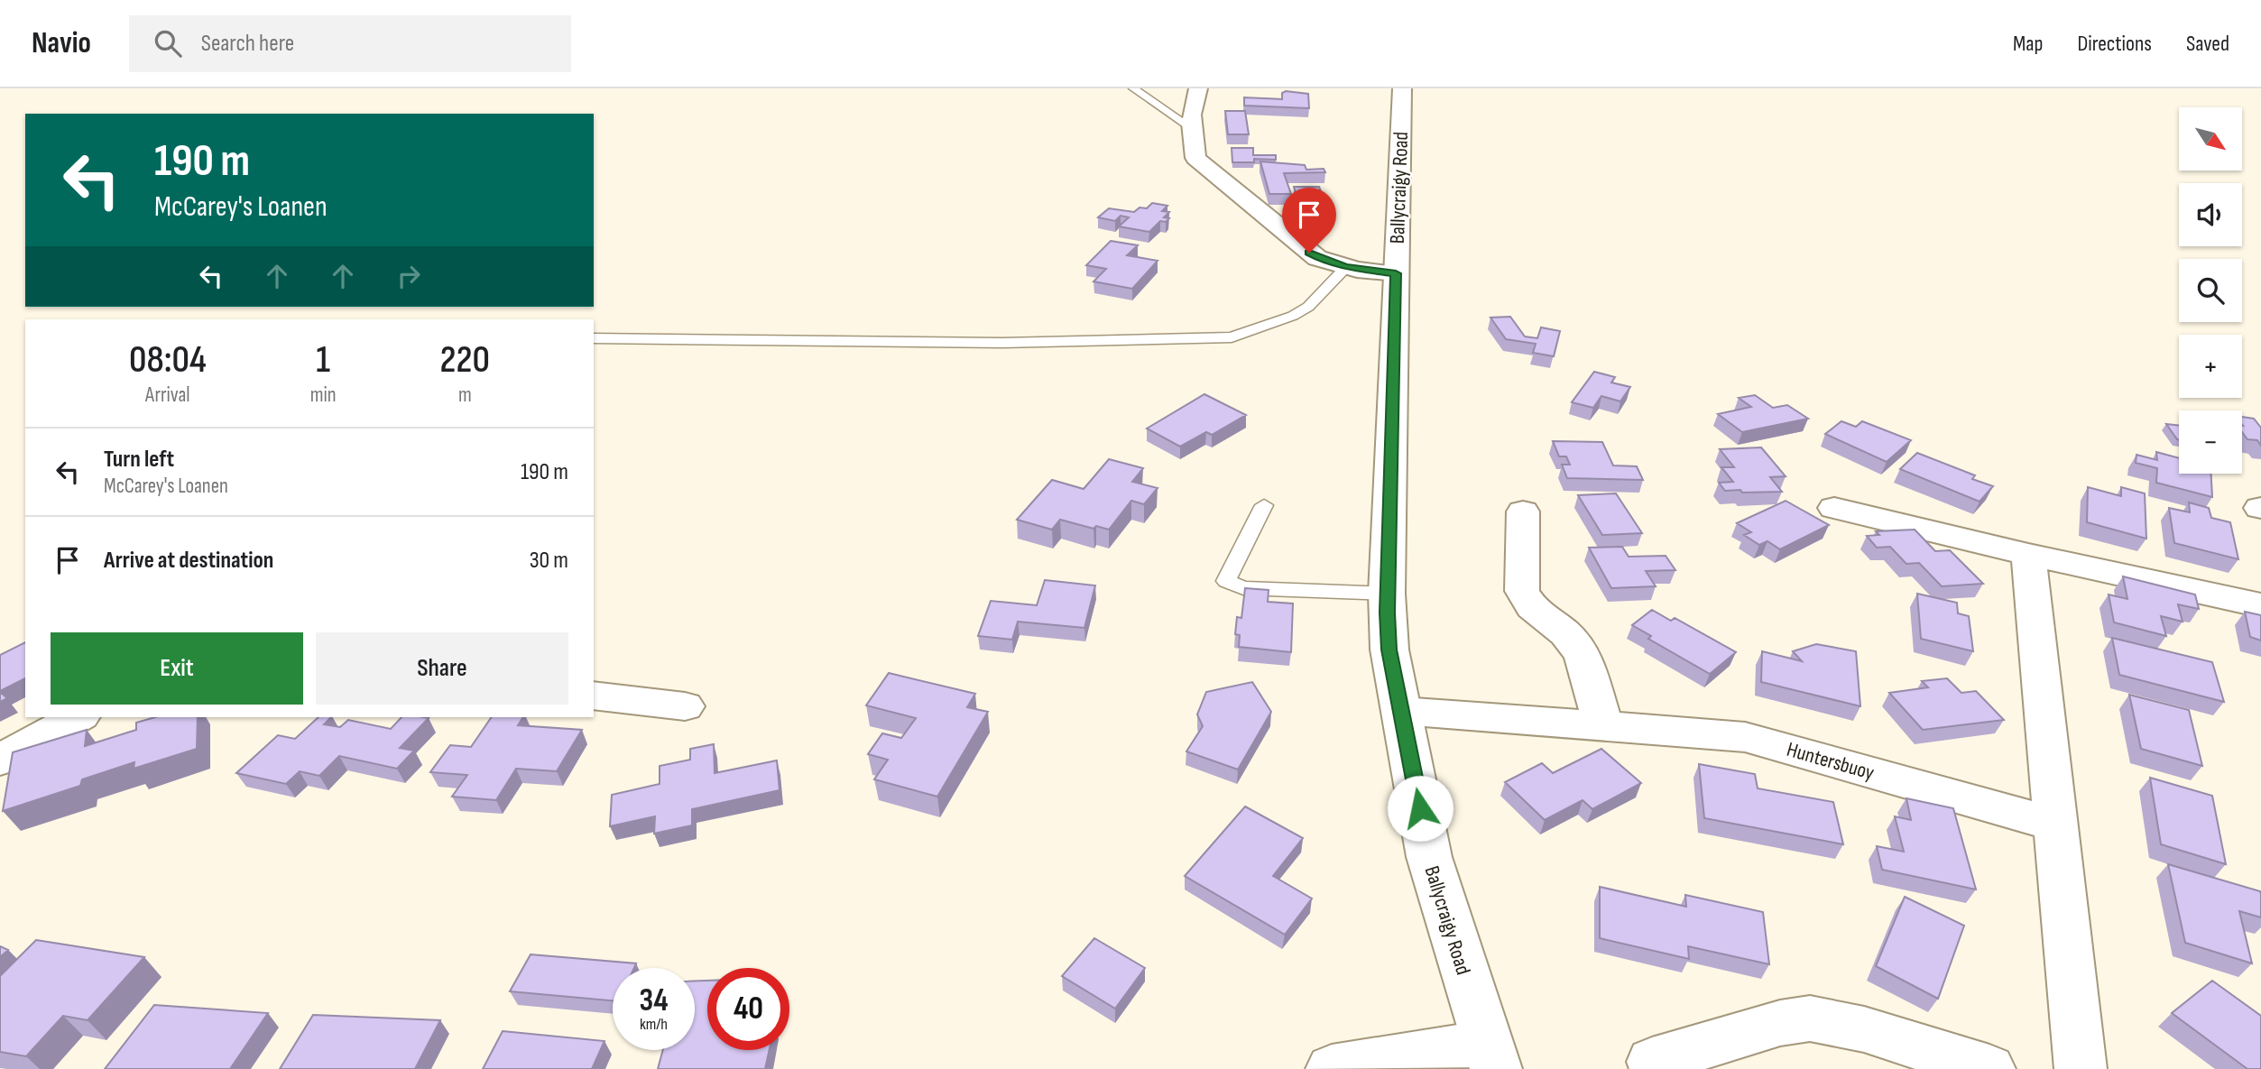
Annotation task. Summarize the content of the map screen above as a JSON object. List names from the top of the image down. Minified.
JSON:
{"streets":{"street":["Ballycraigy Road","Huntersbuoy"]},"crossings":[["Ballycraigy Road","Huntersbuoy"]],"north":"bottom right","page":{"header":"Navio","search":"Search here","nav":["Map","Directions","Saved"],"map_buttons":["+","−"],"turn":["190 m","McCarey's Loanen"],"eta":["08:04","Arrival","1","min","220","m"],"list":[{"name":"Turn left","note":"McCarey's Loanen","value":"190 m"},{"name":"Arrive at destination","value":"30 m"}],"buttons":["Exit","Share"],"speed":"34 km/h","limit":"40"}}
